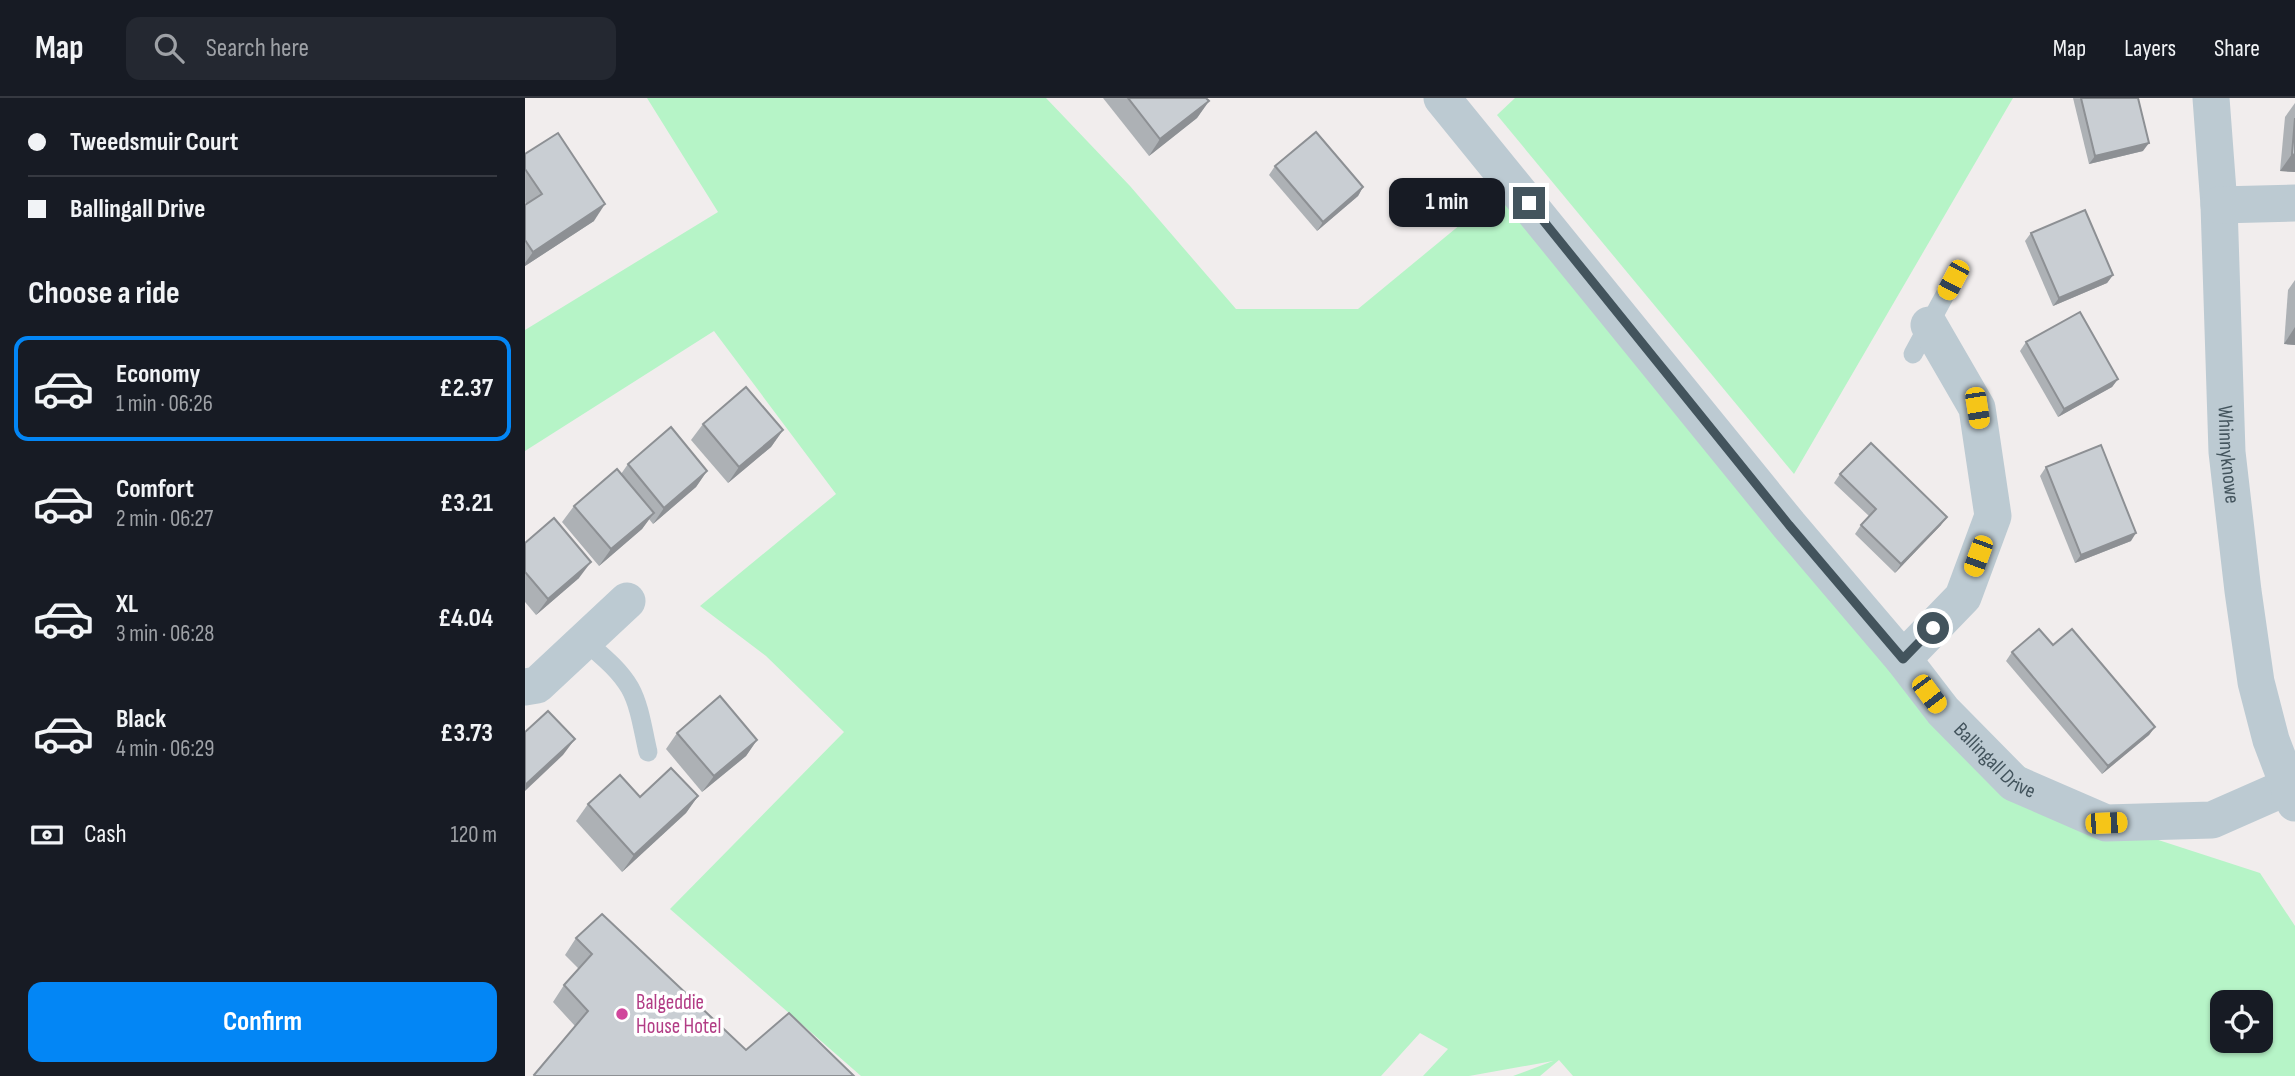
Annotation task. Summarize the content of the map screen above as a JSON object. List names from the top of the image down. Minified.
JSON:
{"streets":{"street":["Whinnyknowe","Ballingall Drive"]},"crossings":[["Whinnyknowe","Ballingall Drive"]],"places":["Balgeddie House Hotel"],"page":{"header":"Map","search":"Search here","nav":["Map","Layers","Share"],"banner":["Tweedsmuir Court","Ballingall Drive"],"bubble":"1 min","heading":"Choose a ride","list":[{"name":"Economy","note":"1 min · 06:26","value":"£2.37"},{"name":"Comfort","note":"2 min · 06:27","value":"£3.21"},{"name":"XL","note":"3 min · 06:28","value":"£4.04"},{"name":"Black","note":"4 min · 06:29","value":"£3.73"}],"pay":["Cash","120 m"],"buttons":"Confirm"}}
